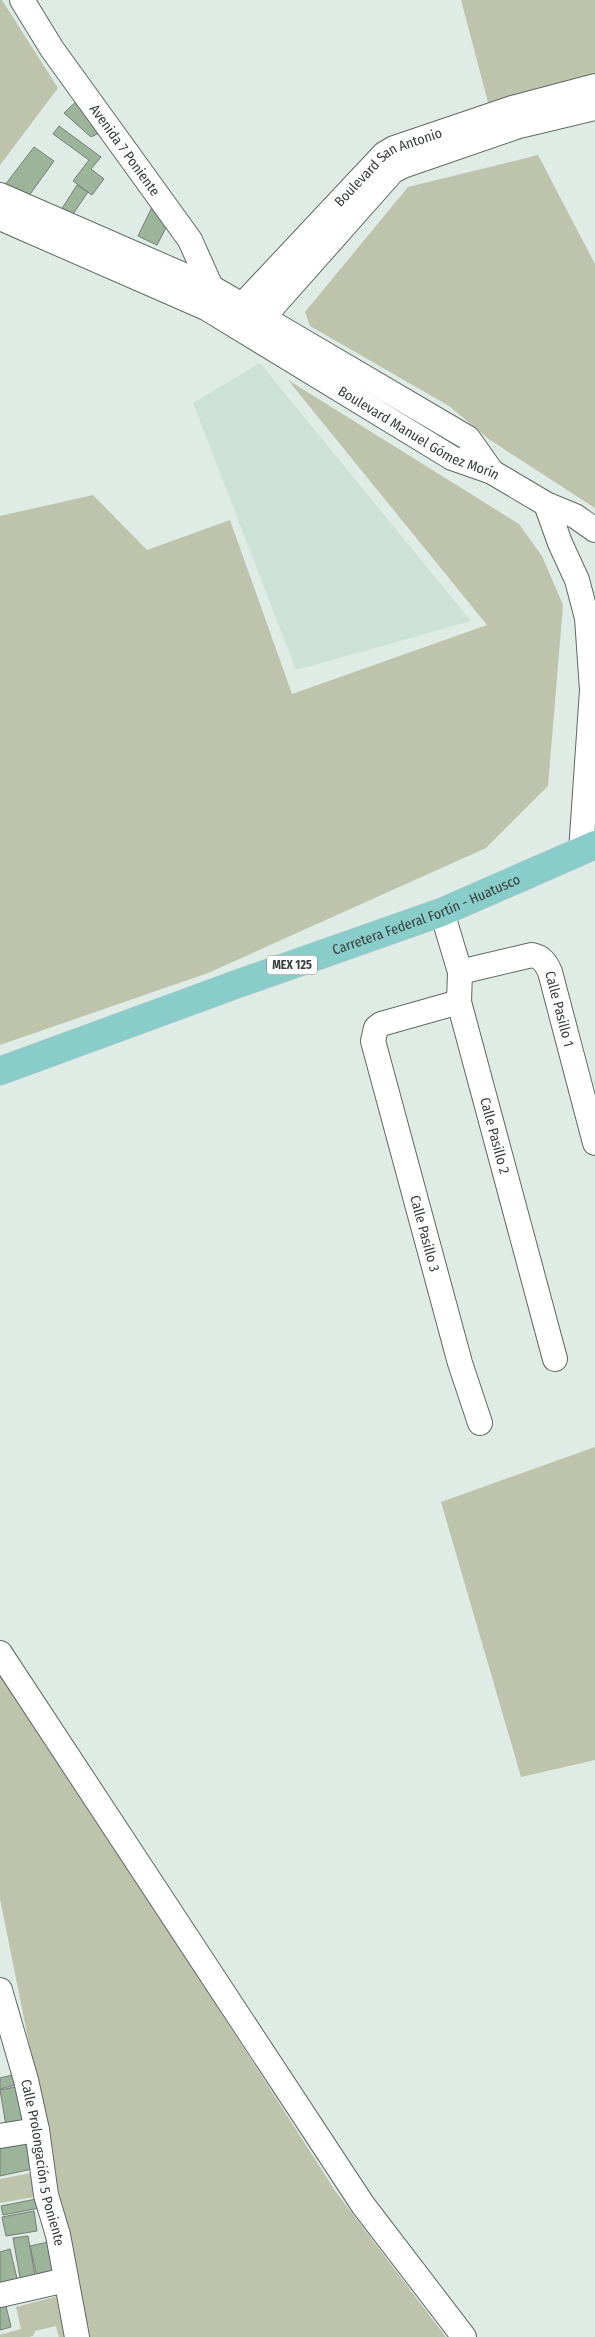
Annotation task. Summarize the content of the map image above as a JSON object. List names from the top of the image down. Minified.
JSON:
{"streets":{"main road":["Carretera Federal Fortín - Huatusco","MEX 125"],"street":["Avenida 7 Poniente","Boulevard San Antonio","Boulevard Manuel Gómez Morín","Calle Pasillo 1","Calle Pasillo 2","Calle Pasillo 3","Calle Prolongación 5 Poniente"]},"crossings":[["Avenida 7 Poniente","Boulevard Manuel Gómez Morín"],["Boulevard San Antonio","Boulevard Manuel Gómez Morín"],["Carretera Federal Fortín - Huatusco","Calle Pasillo 2"],["Calle Pasillo 1","Calle Pasillo 2"],["Calle Pasillo 2","Calle Pasillo 3"]]}
